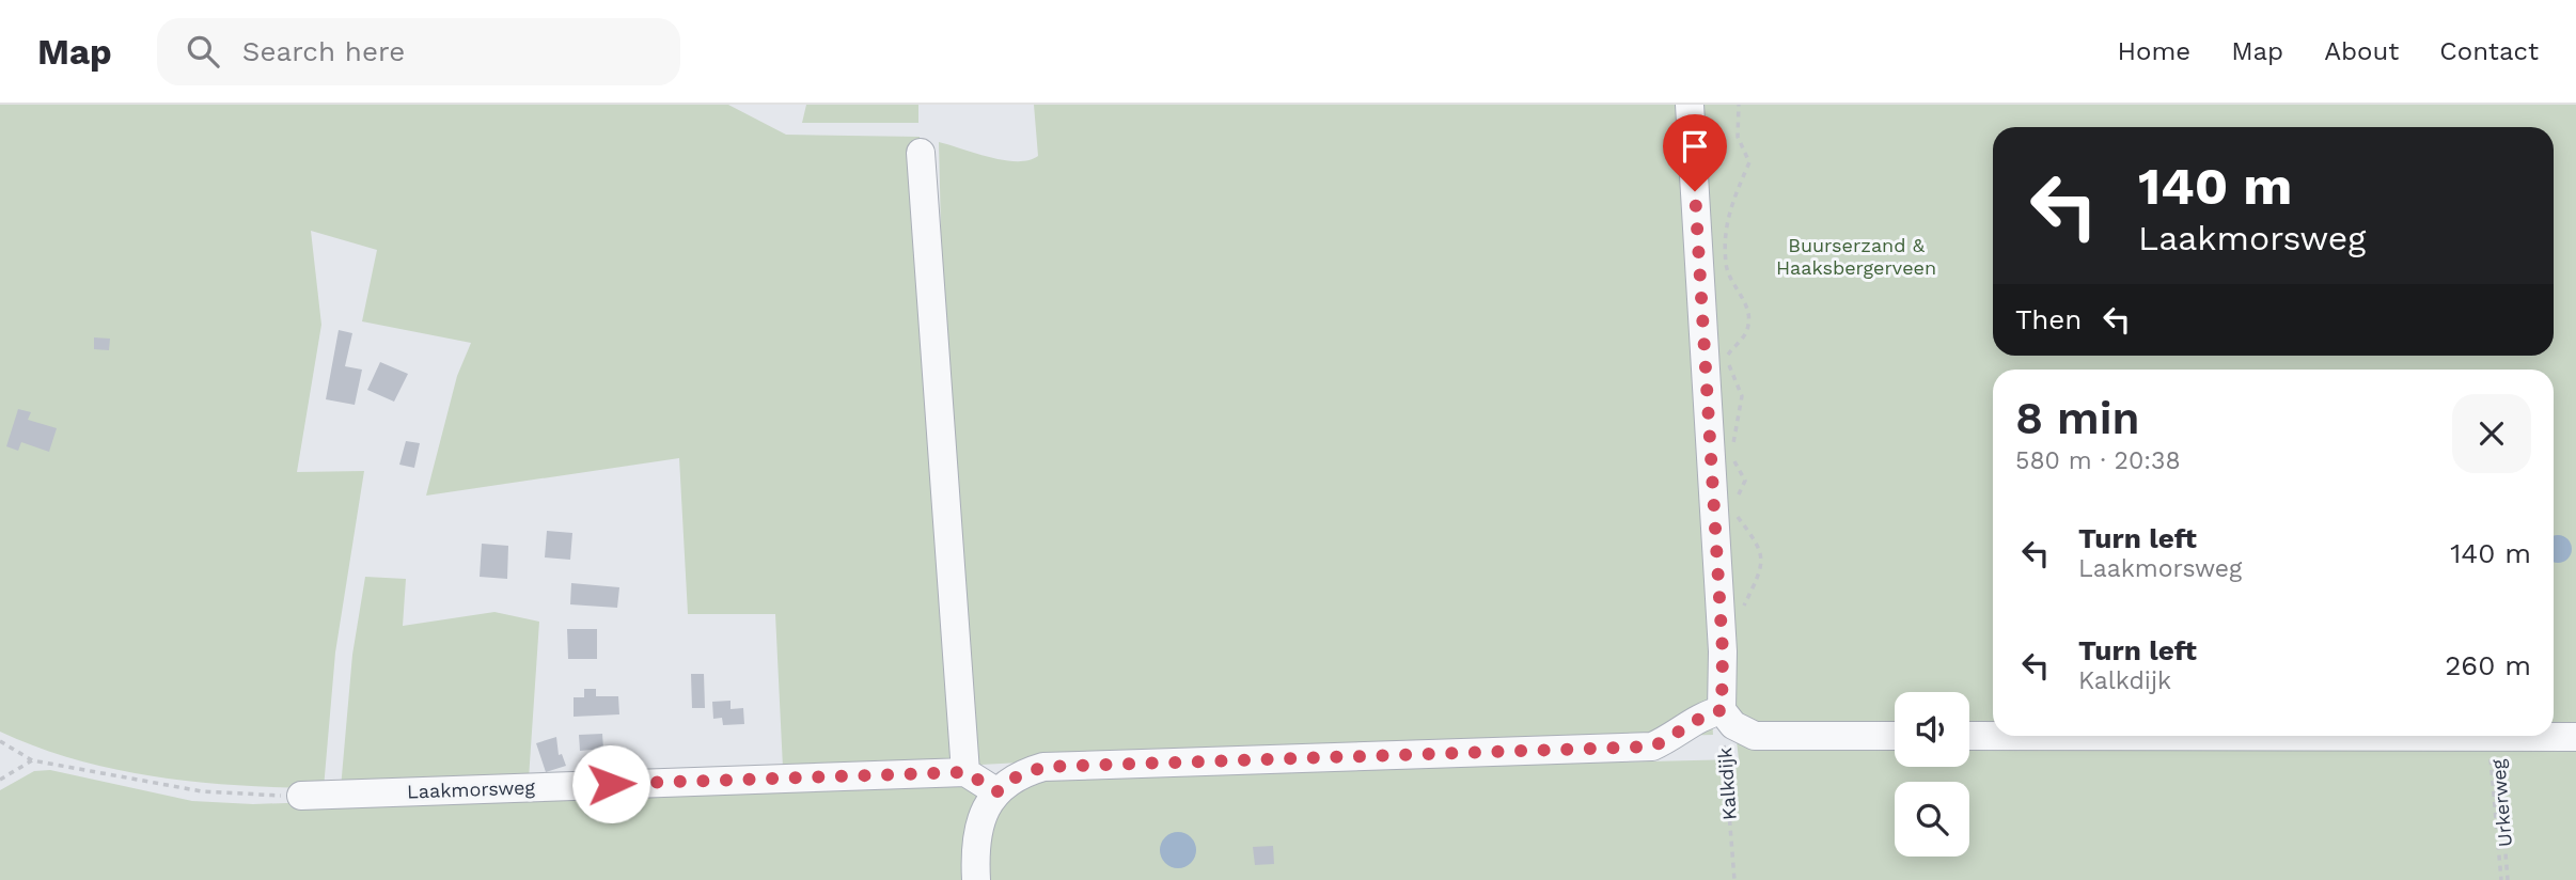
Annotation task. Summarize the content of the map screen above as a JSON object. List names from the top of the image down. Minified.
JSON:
{"streets":{"street":["Laakmorsweg"],"path":["Kalkdijk","Urkerweg"]},"parks":["Buurserzand & Haaksbergerveen"],"page":{"header":"Map","search":"Search here","nav":["Home","Map","About","Contact"],"turn":["140 m","Laakmorsweg"],"then":"Then","heading":["8 min","580 m · 20:38"],"list":[{"name":"Turn left","note":"Laakmorsweg","value":"140 m"},{"name":"Turn left","note":"Kalkdijk","value":"260 m"}]}}
